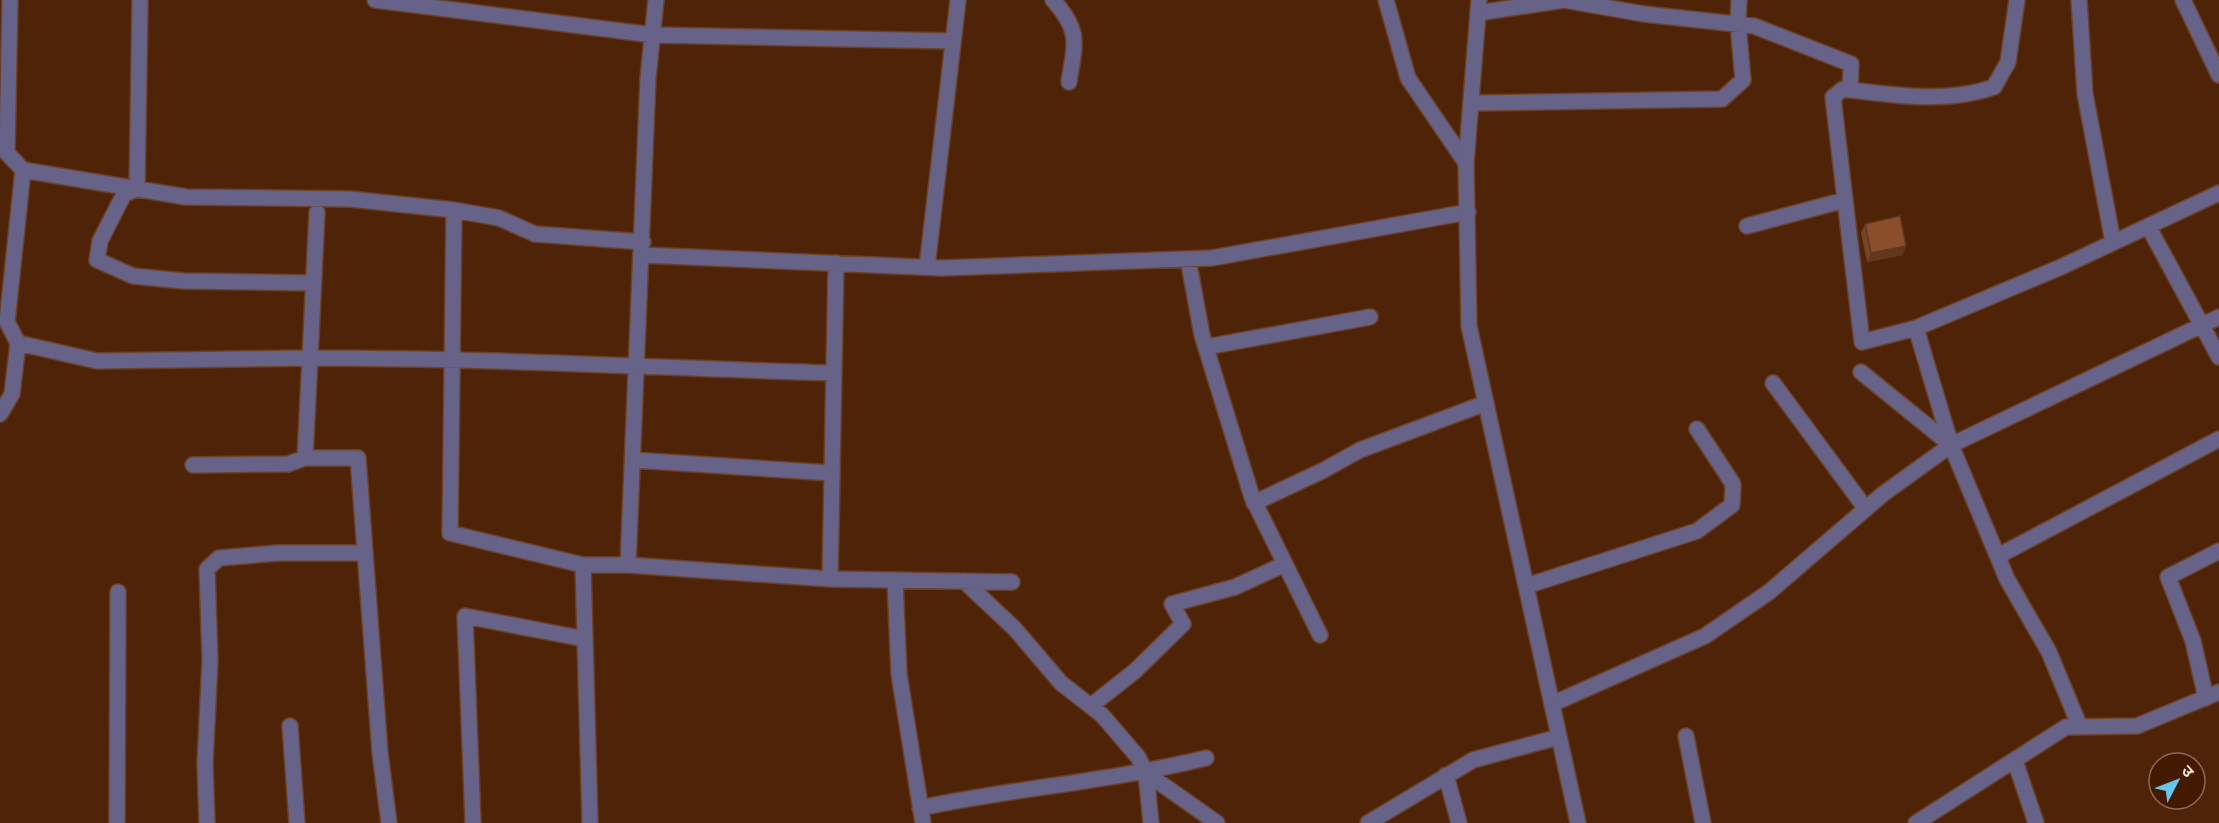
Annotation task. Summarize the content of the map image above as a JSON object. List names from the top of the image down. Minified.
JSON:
{"north":"top right"}
